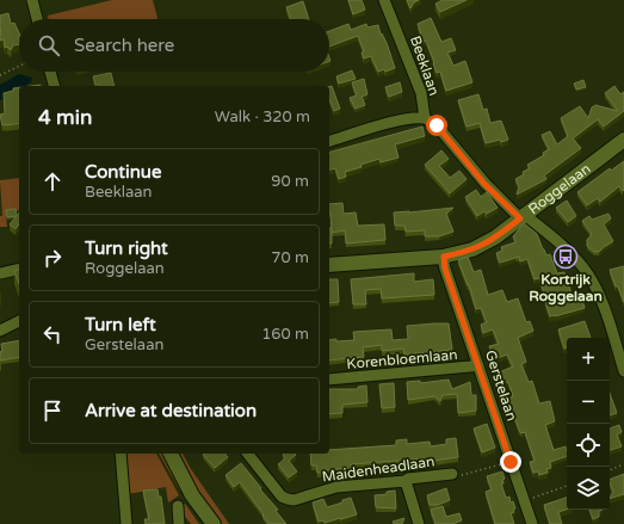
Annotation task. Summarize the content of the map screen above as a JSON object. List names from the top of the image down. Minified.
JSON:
{"streets":{"street":["Beeklaan","Roggelaan","Korenbloemlaan","Gerstelaan","Maidenheadlaan"]},"crossings":[["Beeklaan","Roggelaan"],["Roggelaan","Gerstelaan"],["Korenbloemlaan","Gerstelaan"]],"places":{"bus stop":["Kortrijk Roggelaan"]},"page":{"search":"Search here","heading":["4 min","Walk · 320 m"],"list":[["Continue","Beeklaan","90 m"],["Turn right","Roggelaan","70 m"],["Turn left","Gerstelaan","160 m"],"Arrive at destination"],"map_buttons":["+","−"]}}
